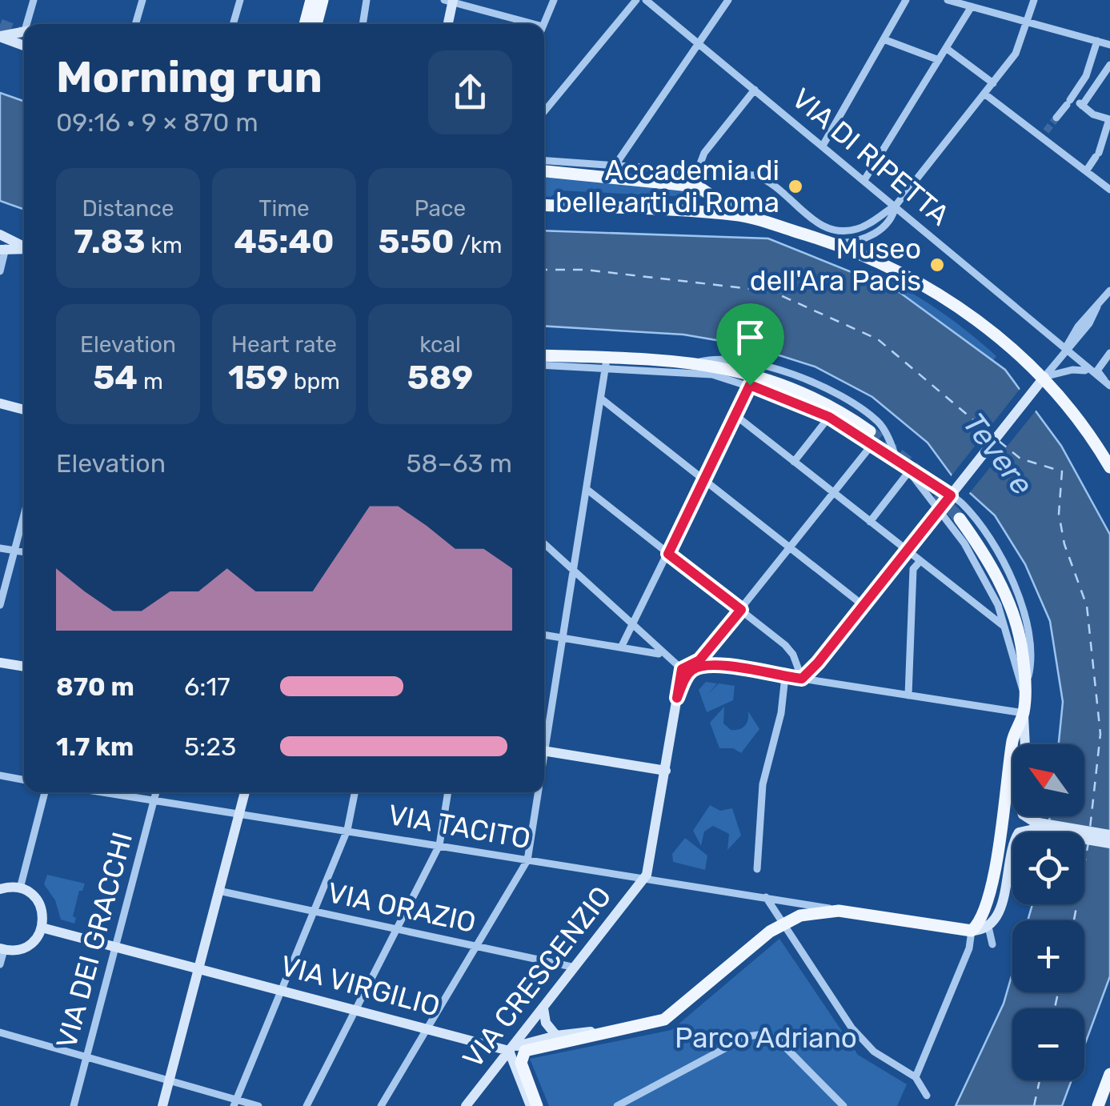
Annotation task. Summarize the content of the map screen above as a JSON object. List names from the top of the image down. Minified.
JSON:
{"streets":{"street":["VIA DI RIPETTA","VIA TACITO","VIA ORAZIO","VIA DEI GRACCHI","VIA CRESCENZIO","VIA VIRGILIO"]},"crossings":[["VIA TACITO","VIA DEI GRACCHI"],["VIA TACITO","VIA CRESCENZIO"],["VIA ORAZIO","VIA CRESCENZIO"],["VIA DEI GRACCHI","VIA VIRGILIO"],["VIA CRESCENZIO","VIA VIRGILIO"]],"water":["Tevere"],"parks":["Parco Adriano"],"places":["Accademia di belle arti di Roma","Museo dell'Ara Pacis"],"north":"top left","page":{"heading":["Morning run","09:16 · 9 × 870 m"],"stats":[["Distance","7.83 km"],["Time","45:40"],["Pace","5:50 /km"],["Elevation","54 m"],["Heart rate","159 bpm"],["kcal","589"]],"chart":["Elevation","58–63 m"],"list":[{"name":"870 m","note":"6:17"},{"name":"1.7 km","note":"5:23"}],"map_buttons":["+","−"]}}
